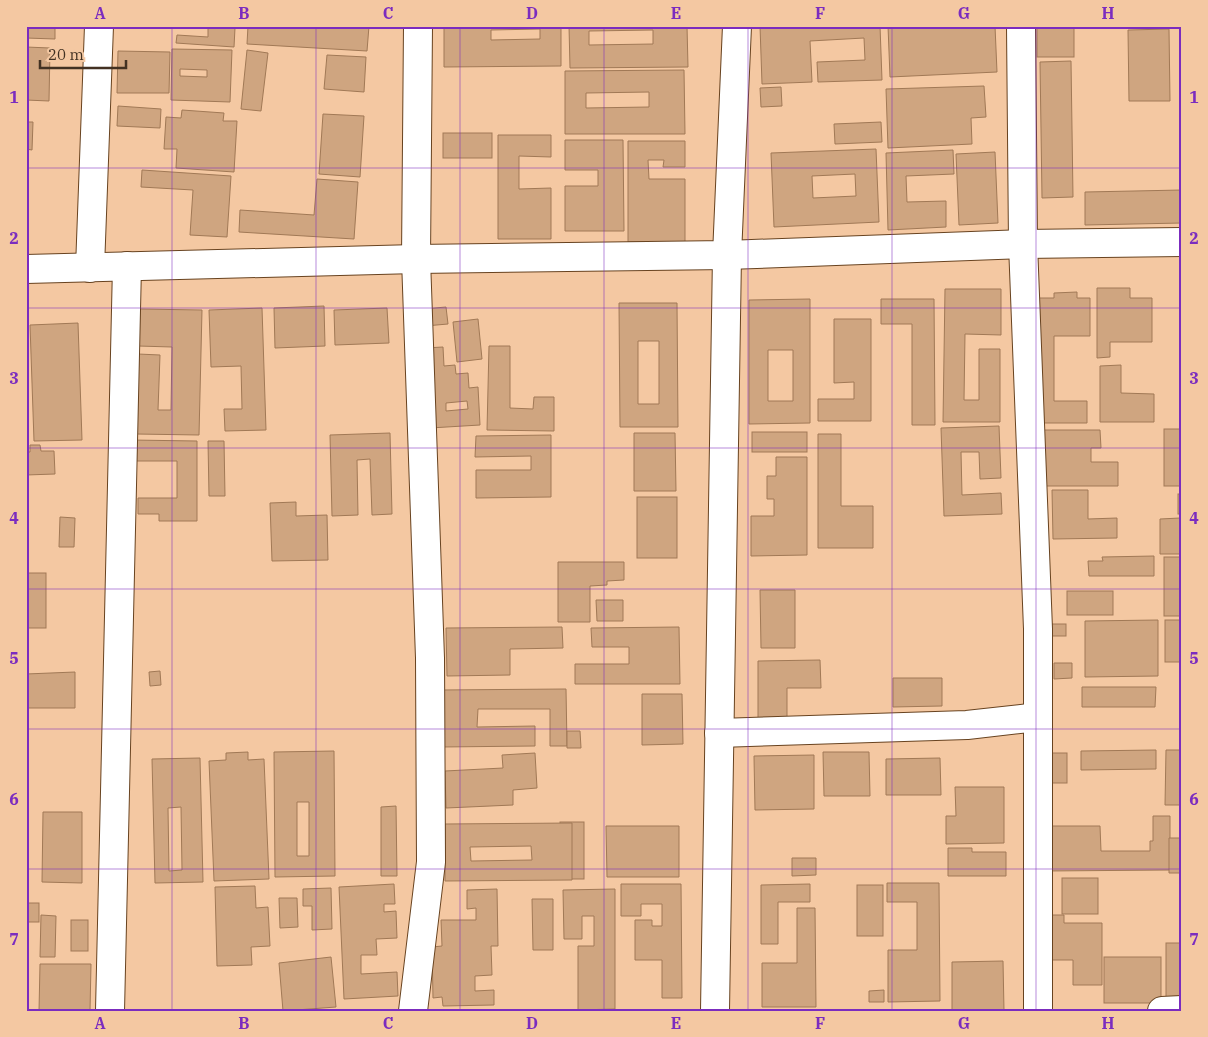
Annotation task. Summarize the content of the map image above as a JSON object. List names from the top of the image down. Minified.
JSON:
{"scale_bar":"20 m","grid":{"columns":["A","B","C","D","E","F","G","H"],"rows":["1","2","3","4","5","6","7"]}}
